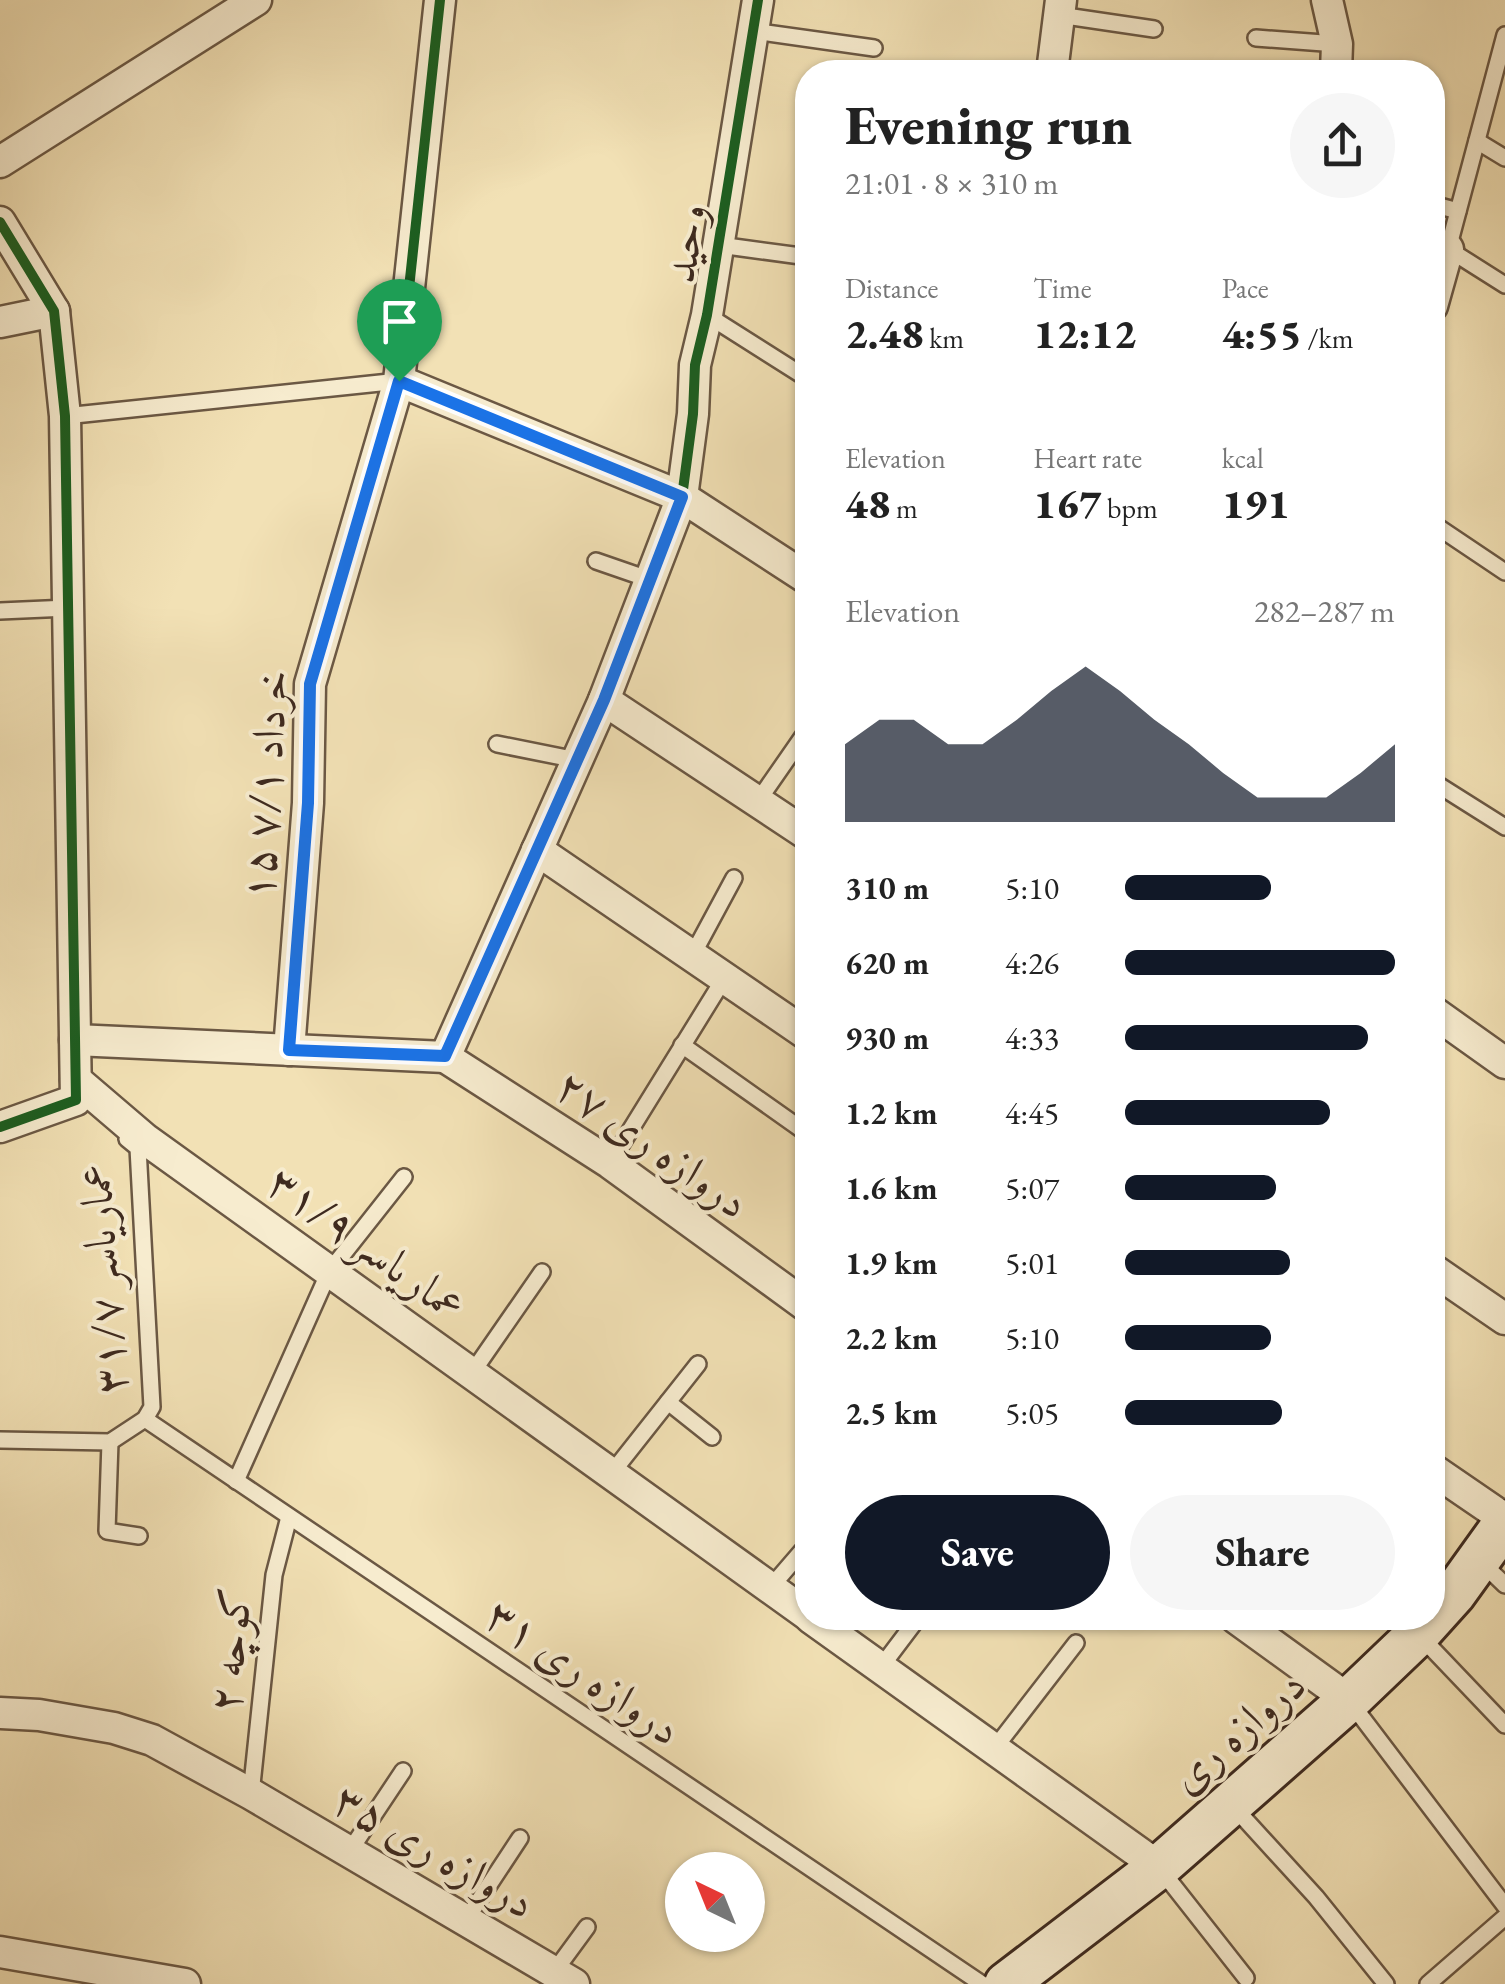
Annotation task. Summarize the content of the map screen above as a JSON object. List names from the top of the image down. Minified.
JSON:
{"streets":{"main road":["دروازه ری"],"street":["وحید","۱۵ خرداد ۷/۱","دروازه ری ۲۷","عماریاسر ۳۱/۹","دروازه ری ۳۵"],"lane":["عماریاسر ۳۱/۷","کوچه ۲","دروازه ری ۳۱"]},"crossings":[["وحید","دروازه ری ۲۷"],["عماریاسر ۳۱/۹","عماریاسر ۳۱/۷"],["عماریاسر ۳۱/۹","دروازه ری"],["عماریاسر ۳۱/۷","دروازه ری ۳۱"],["کوچه ۲","دروازه ری ۳۱"],["کوچه ۲","دروازه ری ۳۵"]],"north":"top left","page":{"heading":["Evening run","21:01 · 8 × 310 m"],"stats":[["Distance","2.48 km"],["Time","12:12"],["Pace","4:55 /km"],["Elevation","48 m"],["Heart rate","167 bpm"],["kcal","191"]],"chart":["Elevation","282–287 m"],"list":[{"name":"310 m","note":"5:10"},{"name":"620 m","note":"4:26"},{"name":"930 m","note":"4:33"},{"name":"1.2 km","note":"4:45"},{"name":"1.6 km","note":"5:07"},{"name":"1.9 km","note":"5:01"},{"name":"2.2 km","note":"5:10"},{"name":"2.5 km","note":"5:05"}],"buttons":["Save","Share"]}}
